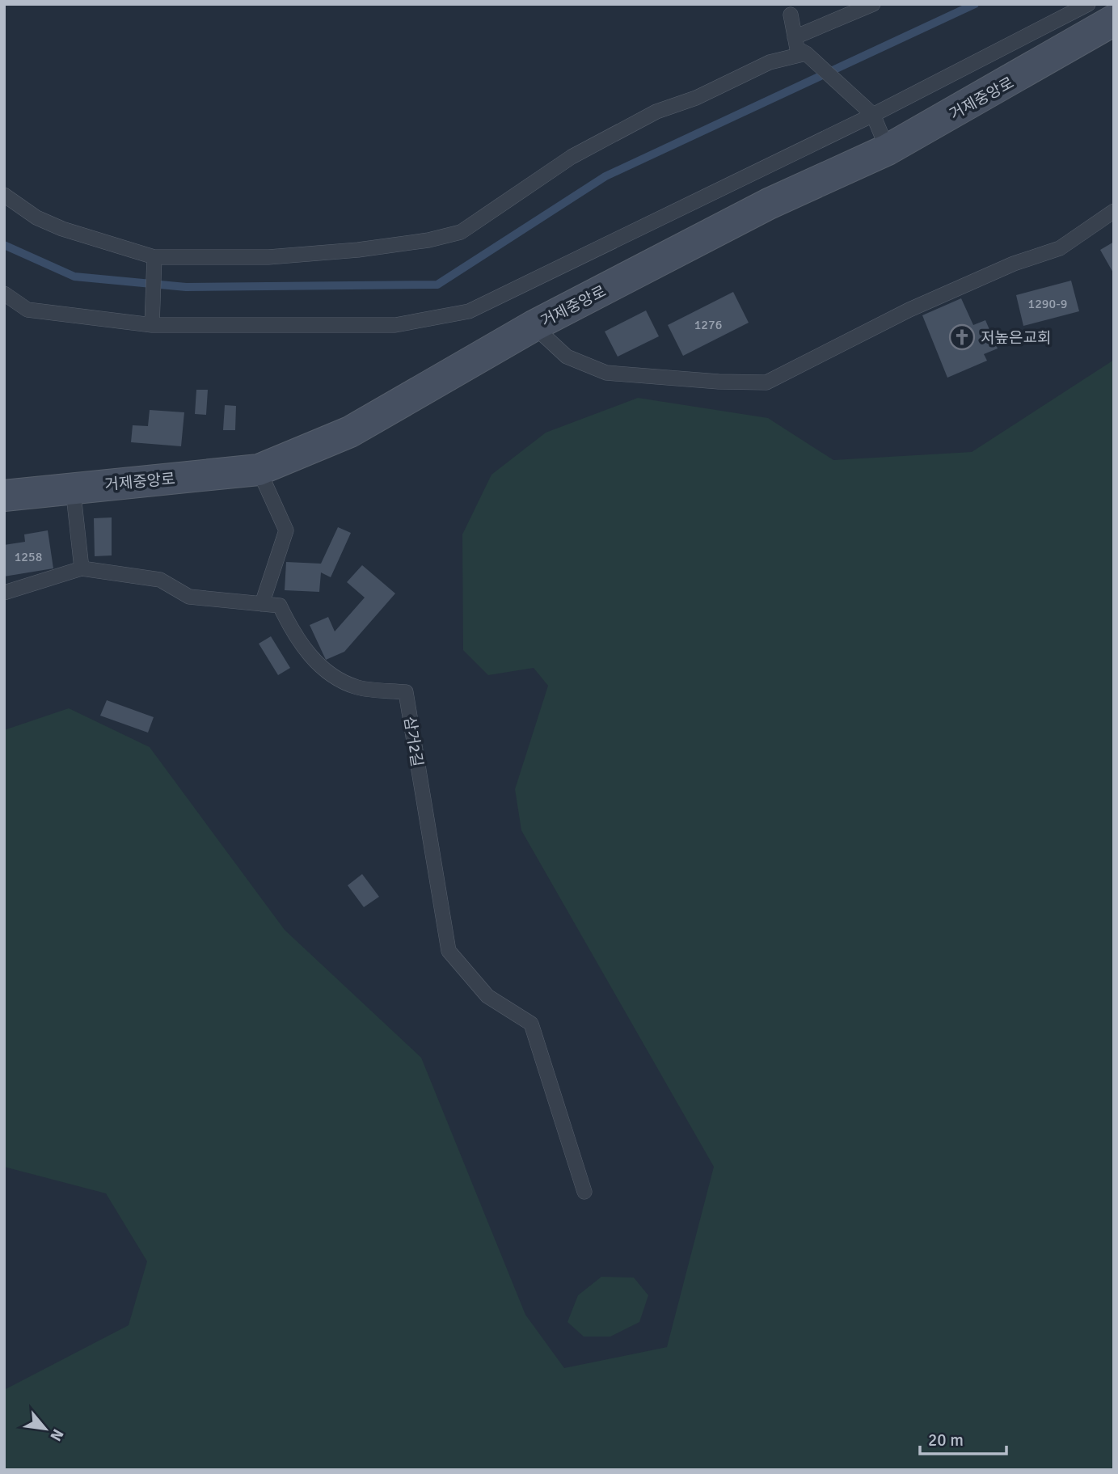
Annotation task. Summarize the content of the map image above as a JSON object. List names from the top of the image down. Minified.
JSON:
{"streets":{"main road":["거제중앙로"],"lane":["삼거2길"]},"places":{"church":["저높은교회"]},"house_numbers":["1290-9","1276","1258"],"scale_bar":"20 m","north":"bottom right"}
